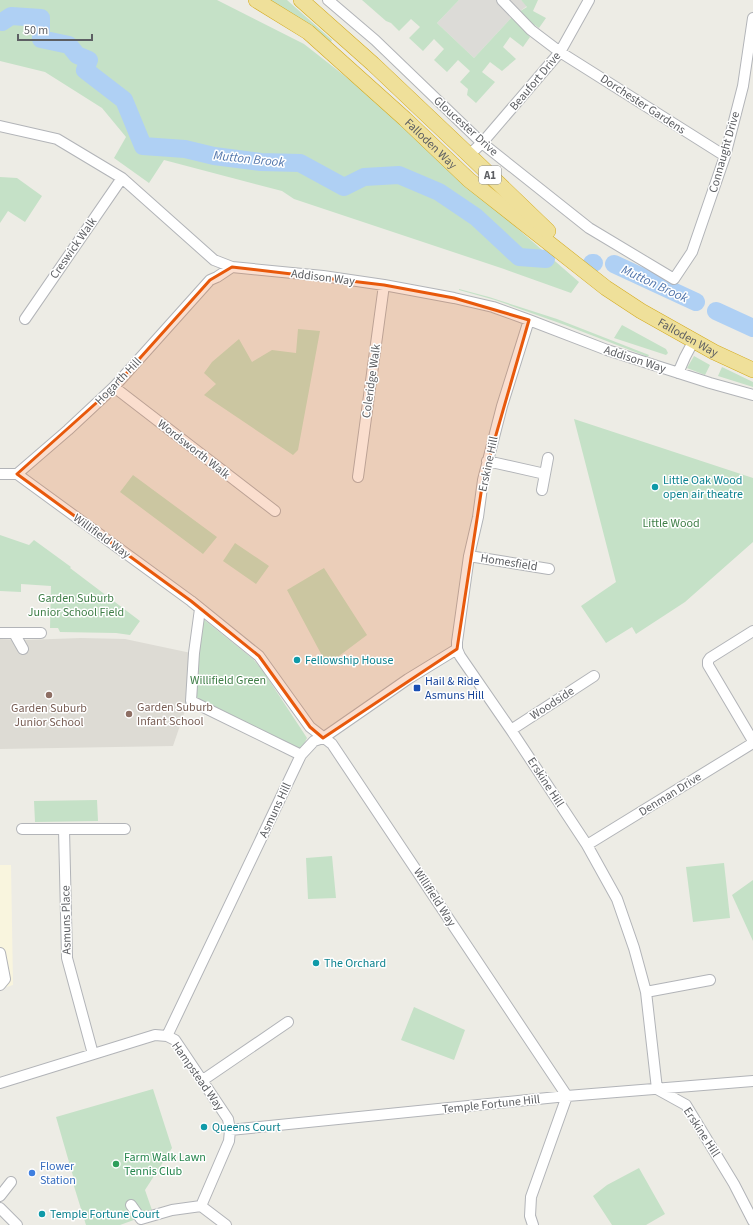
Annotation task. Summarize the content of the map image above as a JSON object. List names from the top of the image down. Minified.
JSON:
{"streets":{"highway":["Falloden Way","A1"],"street":["Beaufort Drive","Dorchester Gardens","Gloucester Drive","Connaught Drive","Creswick Walk","Addison Way","Hogarth Hill","Coleridge Walk","Wordsworth Walk","Erskine Hill","Willifield Way","Homesfield","Woodside","Denman Drive","Asmuns Hill","Asmuns Place","Hampstead Way","Temple Fortune Hill"]},"crossings":[["Beaufort Drive","Dorchester Gardens"],["Beaufort Drive","Gloucester Drive"],["Beaufort Drive","Falloden Way"],["Dorchester Gardens","Connaught Drive"],["Gloucester Drive","Connaught Drive"],["Falloden Way","Addison Way"],["Creswick Walk","Addison Way"],["Addison Way","Hogarth Hill"],["Addison Way","Coleridge Walk"],["Addison Way","Erskine Hill"],["Hogarth Hill","Wordsworth Walk"],["Hogarth Hill","Willifield Way"],["Erskine Hill","Homesfield"],["Erskine Hill","Woodside"],["Erskine Hill","Denman Drive"],["Erskine Hill","Asmuns Hill"],["Erskine Hill","Temple Fortune Hill"],["Willifield Way","Asmuns Hill"],["Willifield Way","Temple Fortune Hill"],["Asmuns Hill","Hampstead Way"],["Asmuns Place","Hampstead Way"],["Hampstead Way","Temple Fortune Hill"]],"water":["Mutton Brook"],"parks":["Little Wood","Garden Suburb Junior School Field","Willifield Green"],"places":{"other":["Little Oak Wood open air theatre","Fellowship House","Garden Suburb Junior School","Garden Suburb Infant School","The Orchard","Queens Court","Farm Walk Lawn Tennis Club","Flower Station","Temple Fortune Court"],"transit":["Hail & Ride Asmuns Hill"]},"scale_bar":"50 m"}
